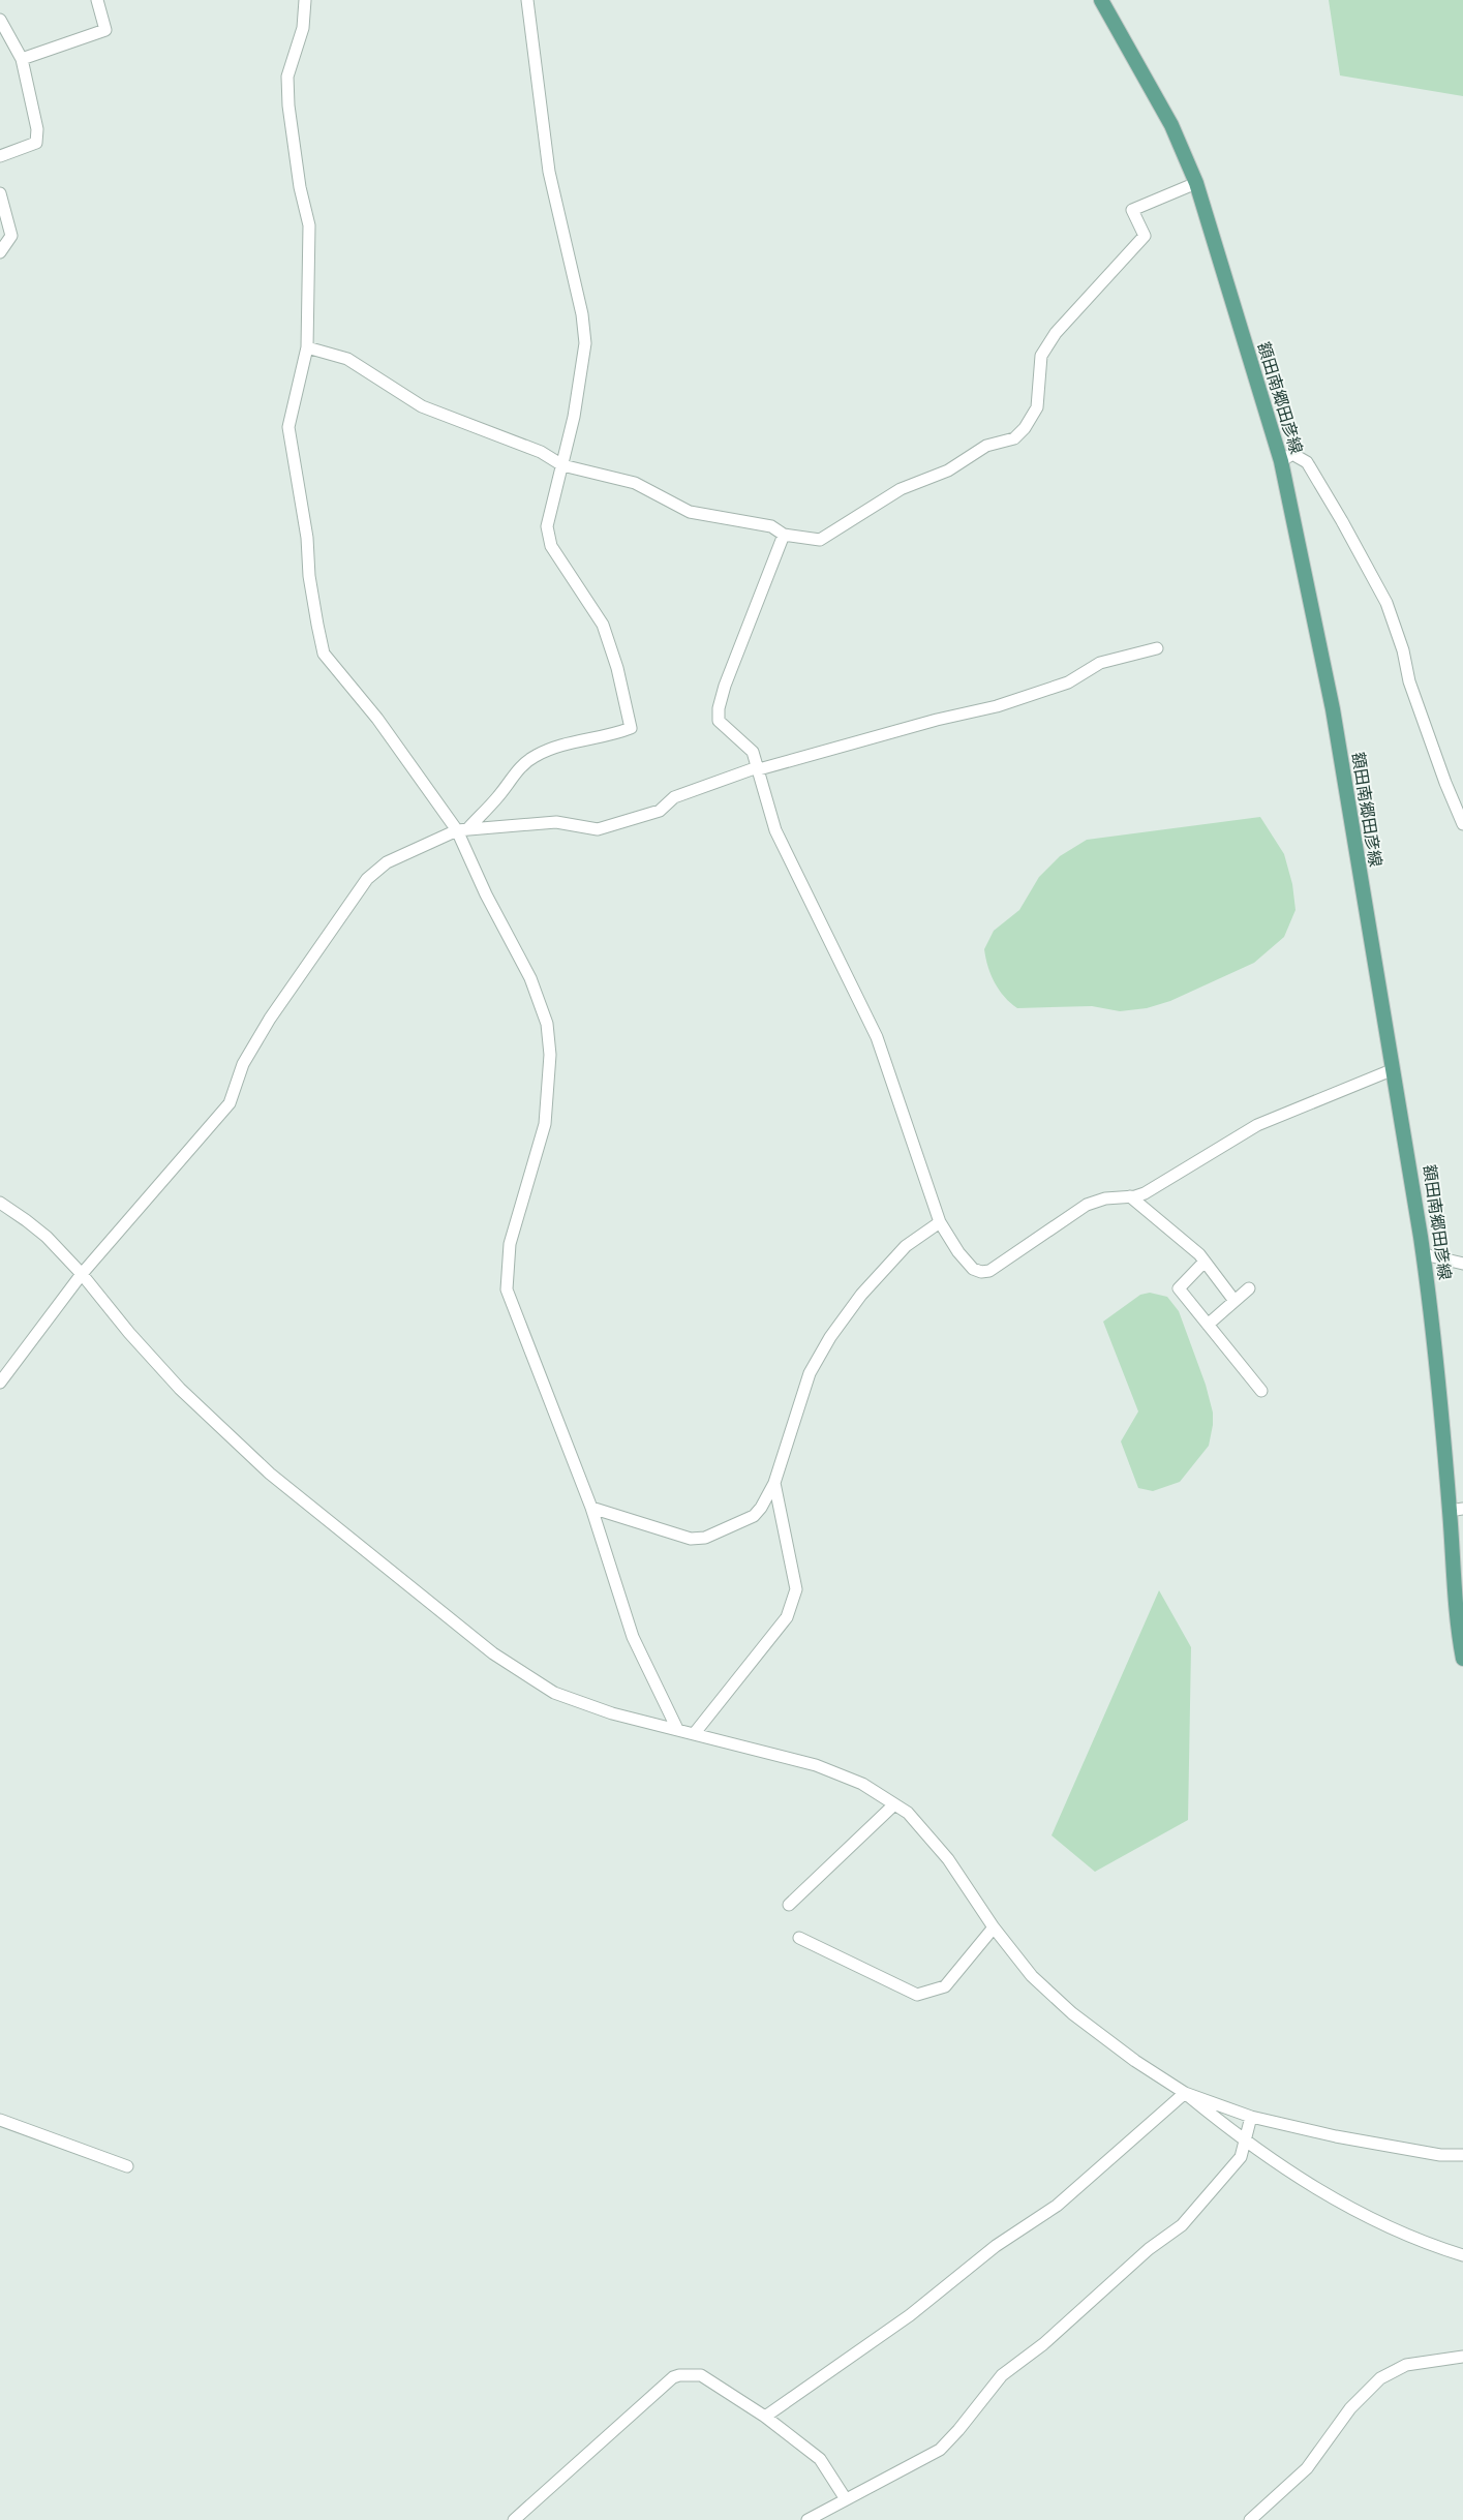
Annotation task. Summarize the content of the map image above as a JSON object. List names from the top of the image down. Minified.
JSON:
{"streets":{"main road":["額田南郷田彦線"]}}
